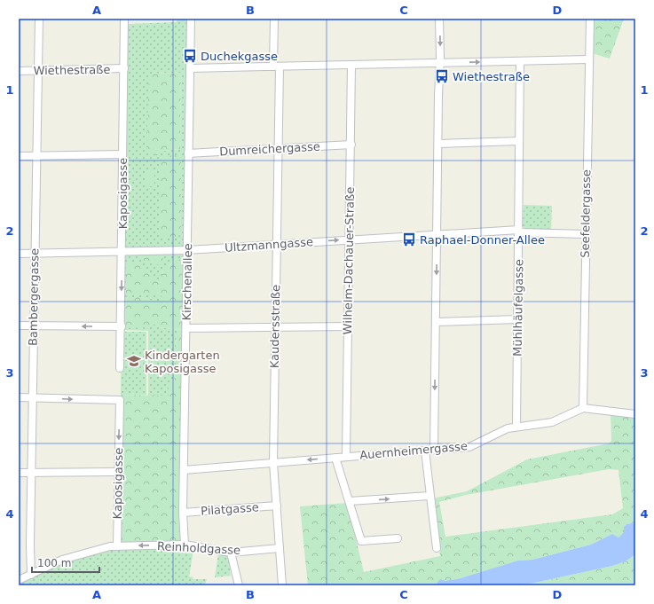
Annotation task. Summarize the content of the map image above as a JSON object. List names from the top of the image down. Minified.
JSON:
{"streets":{"street":["Wiethestraße","Dumreichergasse","Kaposigasse","Seefeldergasse","Ultzmanngasse","Wilhelm-Dachauer-Straße","Kirschenallee","Bambergergasse","Mühlhäufelgasse","Kaudersstraße","Auernheimergasse","Pilatgasse","Reinholdgasse"]},"crossings":[["Wiethestraße","Kaposigasse"],["Wiethestraße","Bambergergasse"],["Dumreichergasse","Wilhelm-Dachauer-Straße"],["Dumreichergasse","Kirschenallee"],["Dumreichergasse","Kaudersstraße"],["Kaposigasse","Ultzmanngasse"],["Kaposigasse","Bambergergasse"],["Kaposigasse","Reinholdgasse"],["Seefeldergasse","Ultzmanngasse"],["Seefeldergasse","Auernheimergasse"],["Ultzmanngasse","Wilhelm-Dachauer-Straße"],["Ultzmanngasse","Kirschenallee"],["Ultzmanngasse","Bambergergasse"],["Ultzmanngasse","Mühlhäufelgasse"],["Ultzmanngasse","Kaudersstraße"],["Wilhelm-Dachauer-Straße","Auernheimergasse"],["Kirschenallee","Auernheimergasse"],["Kirschenallee","Pilatgasse"],["Kirschenallee","Reinholdgasse"],["Bambergergasse","Reinholdgasse"],["Mühlhäufelgasse","Auernheimergasse"],["Kaudersstraße","Auernheimergasse"],["Kaudersstraße","Pilatgasse"],["Kaudersstraße","Reinholdgasse"]],"places":{"bus stop":["Duchekgasse","Wiethestraße","Raphael-Donner-Allee"],"school or university":["Kindergarten Kaposigasse"]},"scale_bar":"100 m","grid":{"columns":["A","B","C","D"],"rows":["1","2","3","4"]}}
